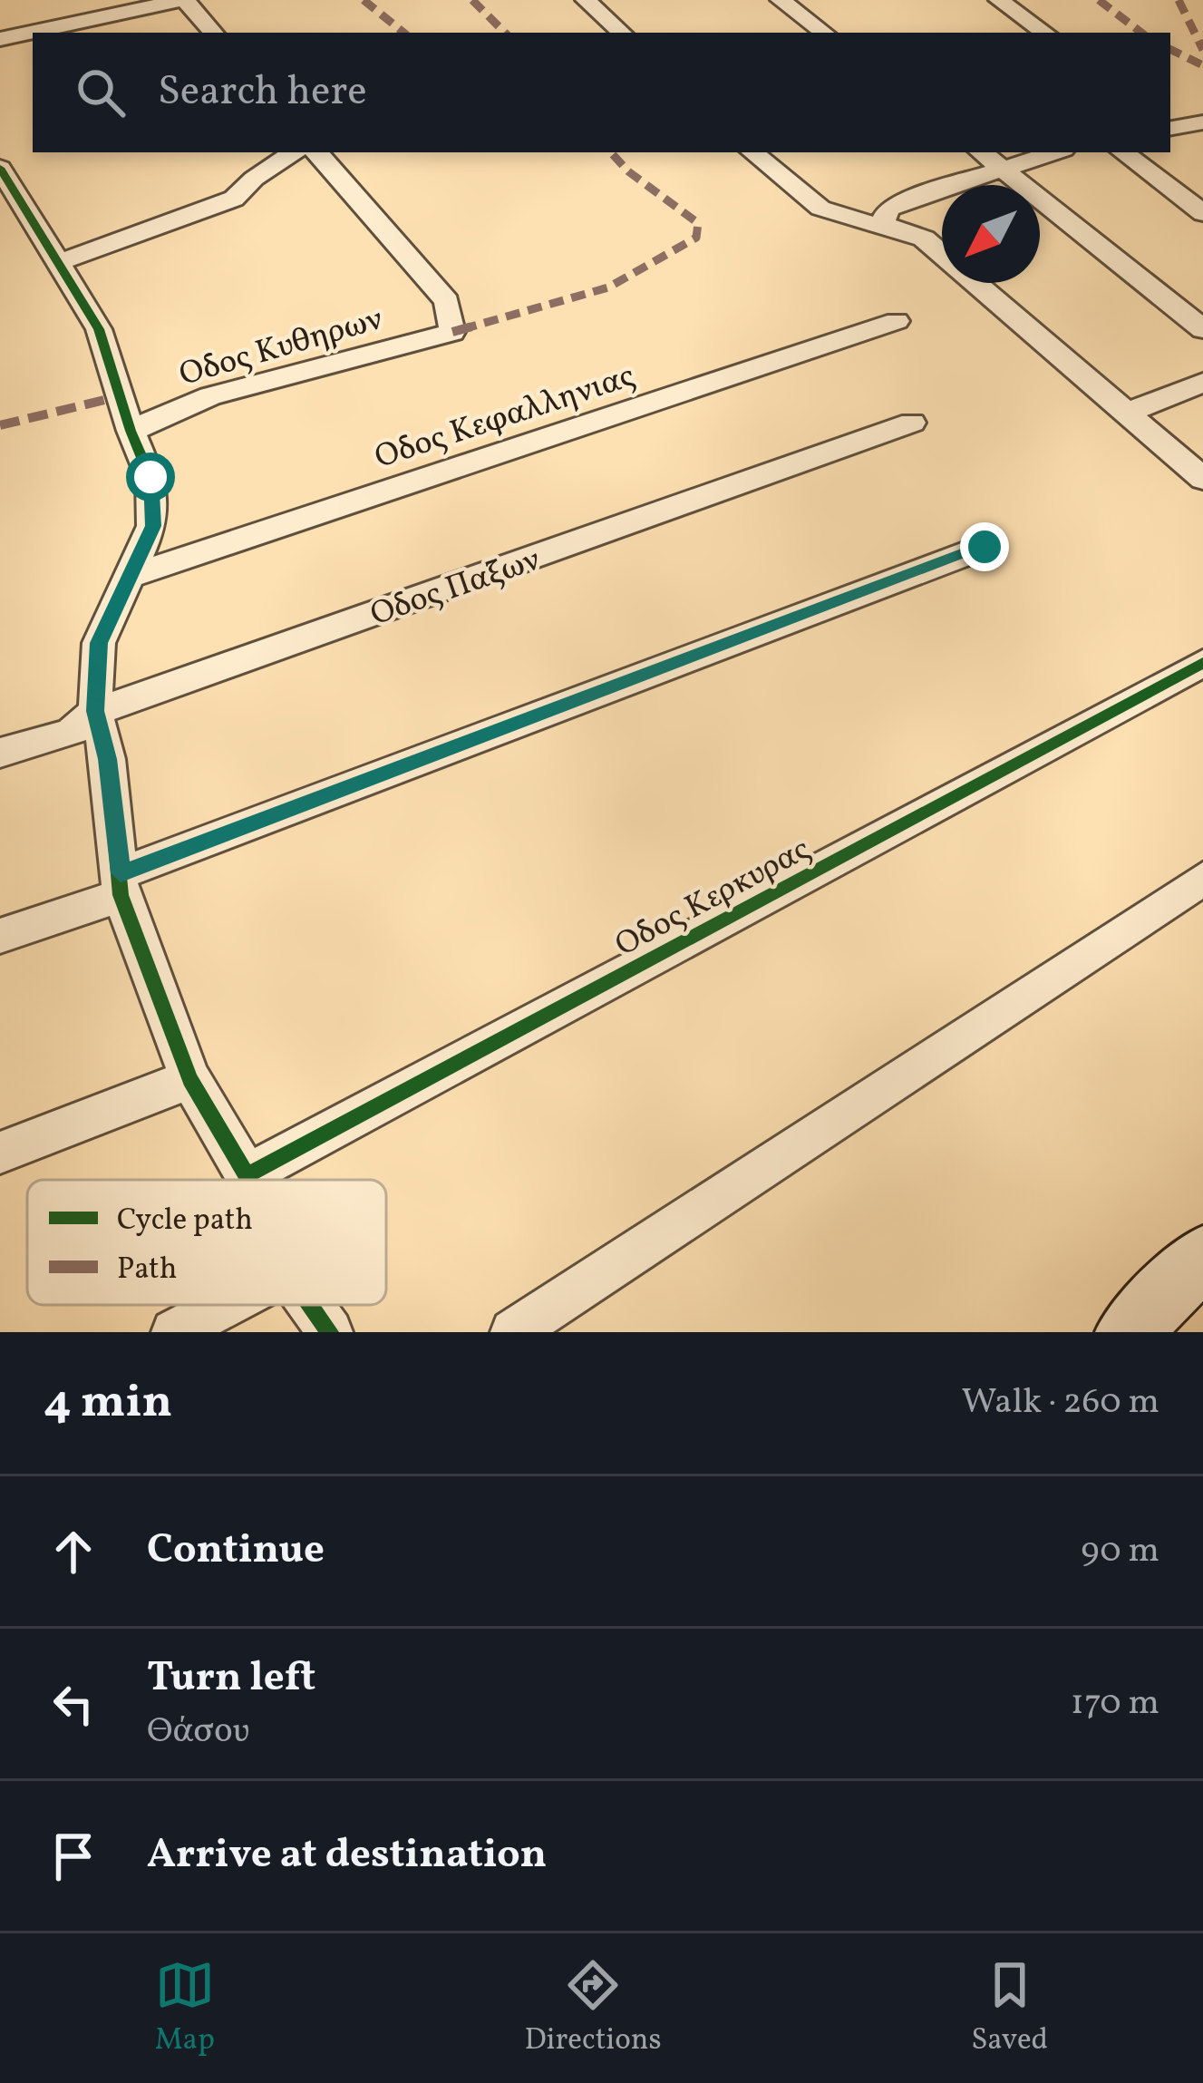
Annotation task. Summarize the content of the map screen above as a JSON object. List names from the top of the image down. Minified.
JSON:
{"streets":{"street":["Οδος Κυθηρων","Οδος Κεφαλληνιας","Οδος Παξων","Οδος Κερκυρας"]},"legend":["Cycle path","Path"],"north":"bottom left","page":{"search":"Search here","heading":["4 min","Walk · 260 m"],"list":[["Continue","90 m"],["Turn left","Θάσου","170 m"],"Arrive at destination"],"nav":["Map","Directions","Saved"]}}
